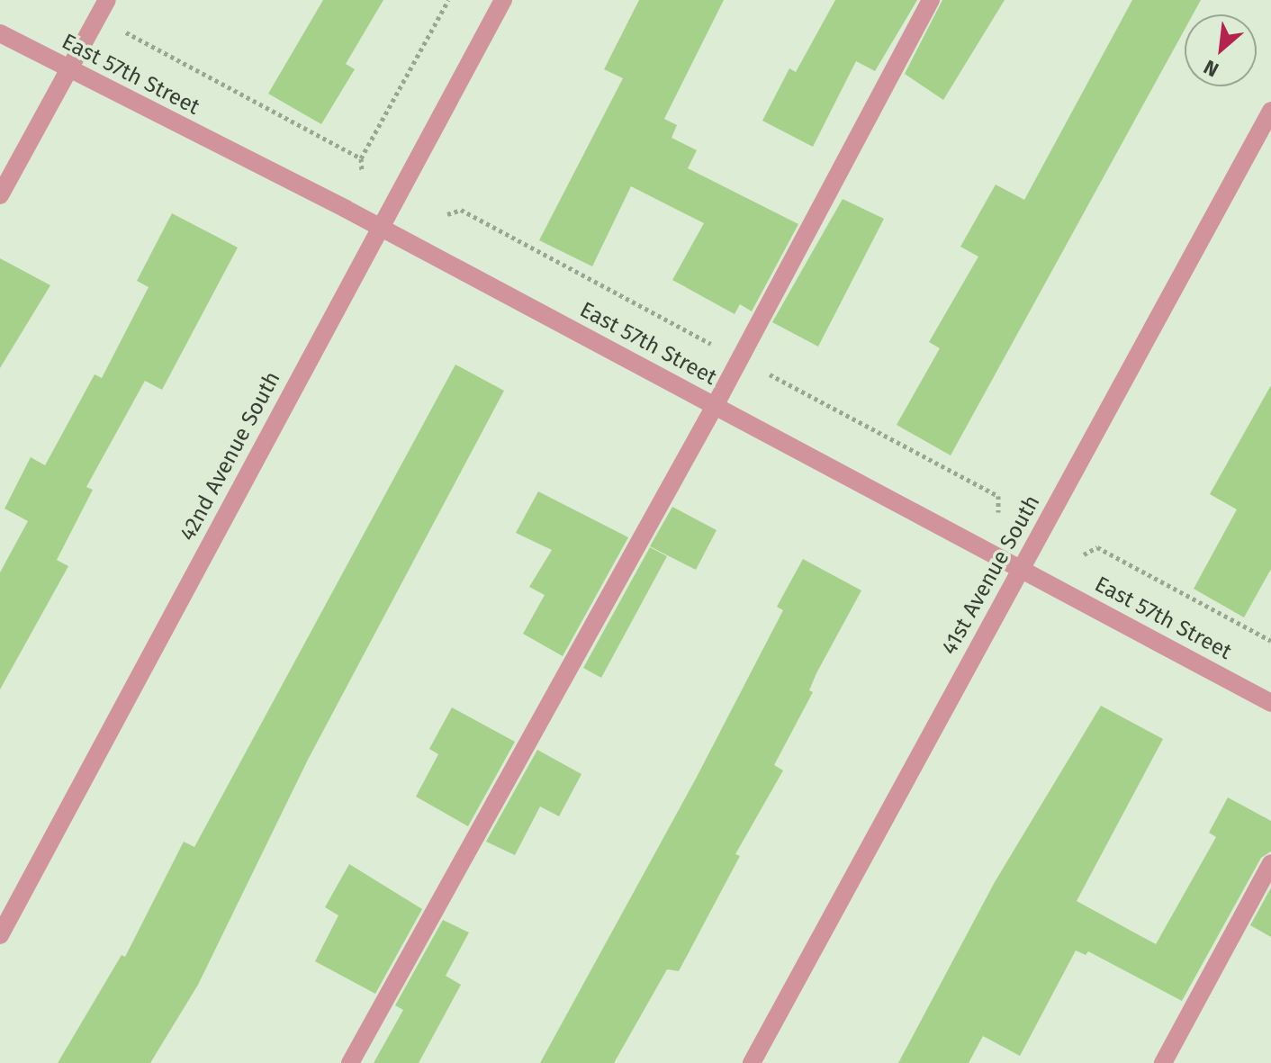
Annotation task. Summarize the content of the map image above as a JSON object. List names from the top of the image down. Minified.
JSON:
{"streets":{"street":["East 57th Street","42nd Avenue South","41st Avenue South"]},"crossings":[["East 57th Street","42nd Avenue South"],["East 57th Street","41st Avenue South"]],"north":"bottom left"}
